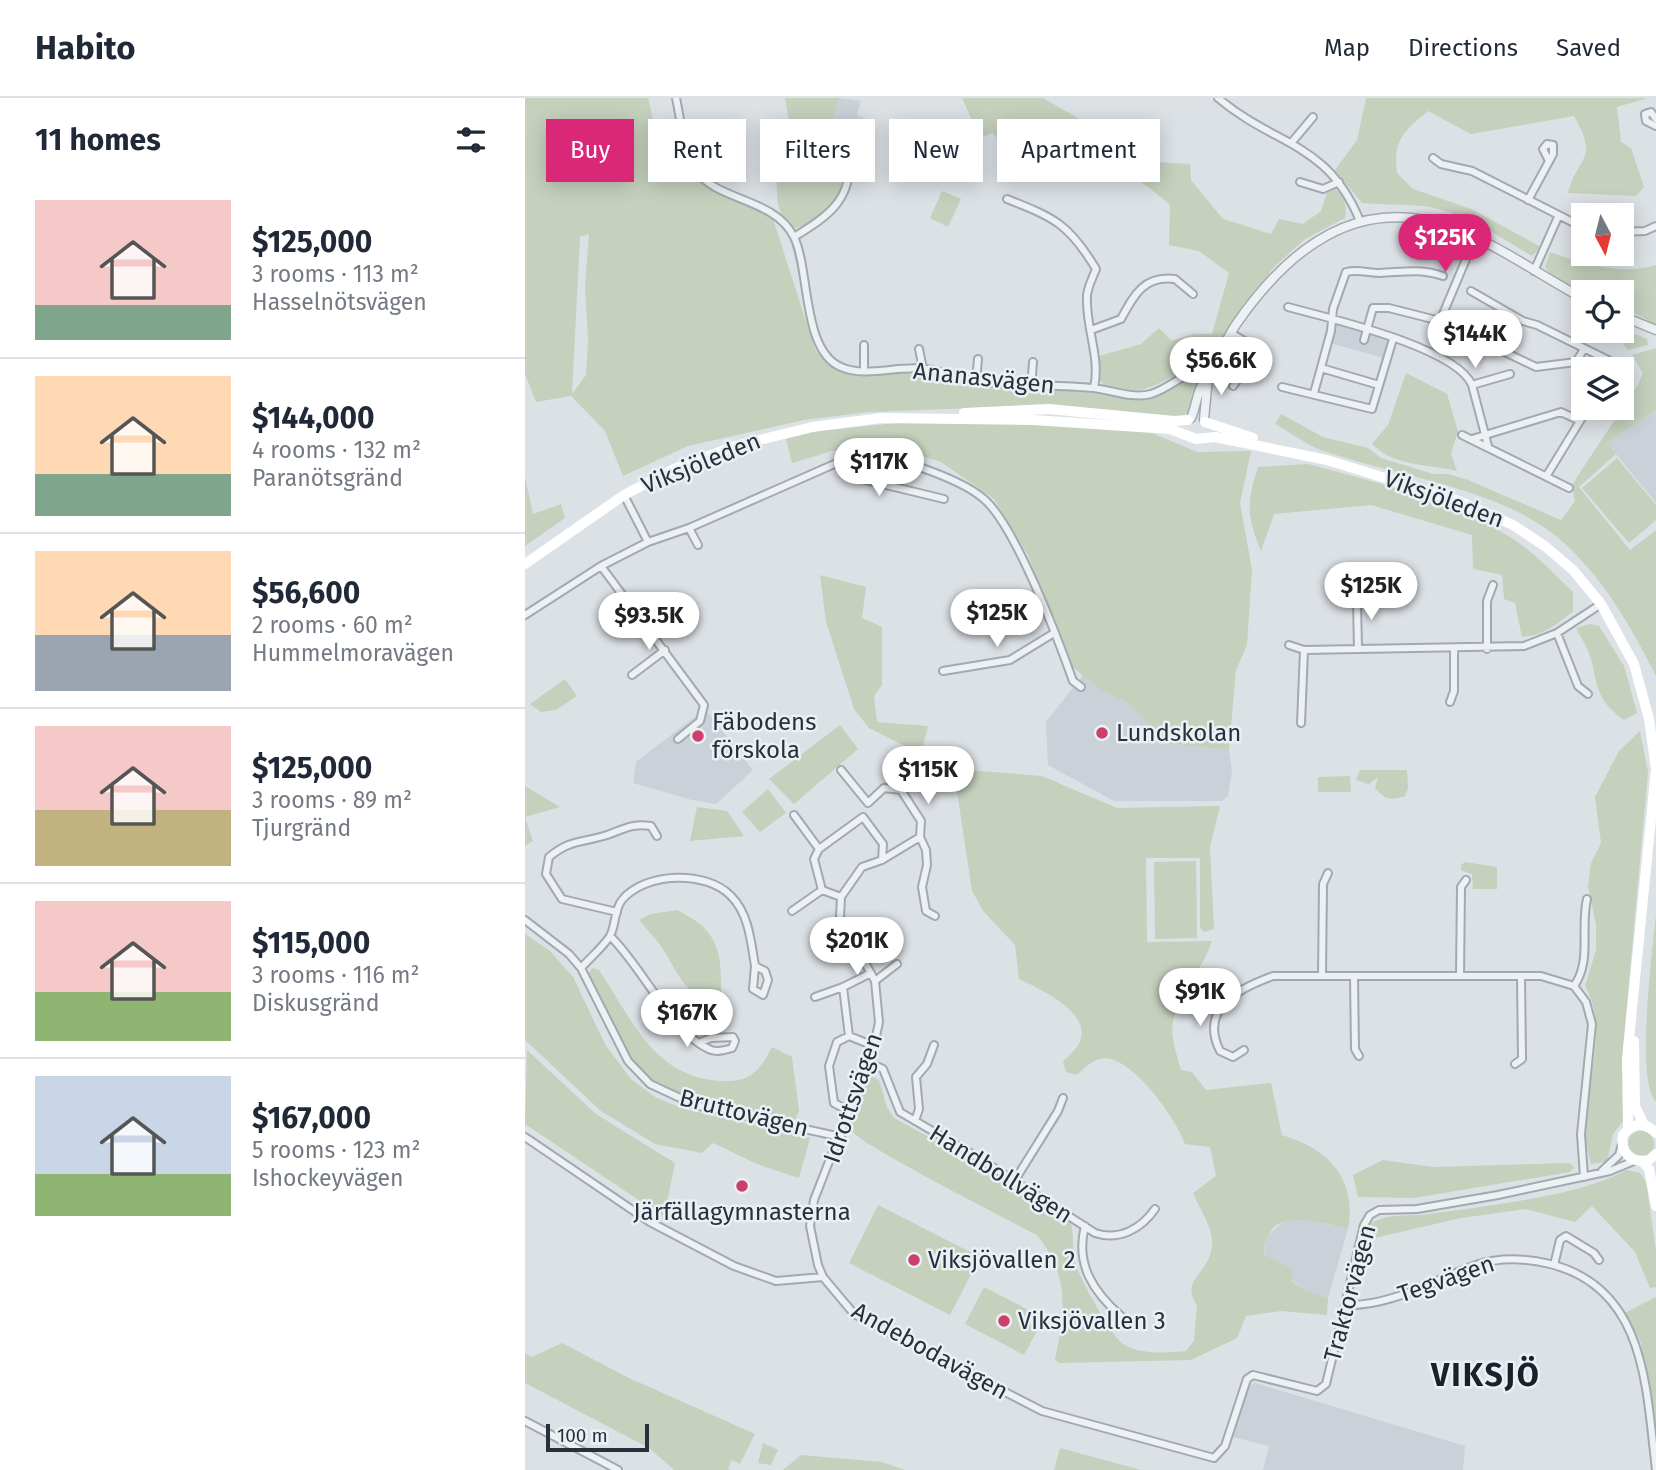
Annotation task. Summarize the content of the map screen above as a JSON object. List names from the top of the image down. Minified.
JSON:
{"streets":{"main road":["Viksjöleden"],"street":["Ananasvägen","Idrottsvägen","Bruttovägen","Handbollvägen","Tegvägen","Traktorvägen","Andebodavägen"]},"crossings":[["Idrottsvägen","Bruttovägen"],["Idrottsvägen","Handbollvägen"],["Idrottsvägen","Andebodavägen"],["Tegvägen","Traktorvägen"],["Traktorvägen","Andebodavägen"]],"districts":["VIKSJÖ"],"places":["Lundskolan","Fäbodens förskola","Järfällagymnasterna","Viksjövallen 2","Viksjövallen 3"],"scale_bar":"100 m","north":"bottom","page":{"header":"Habito","nav":["Map","Directions","Saved"],"heading":"11 homes","chip":["Buy","Rent","Filters","New","Apartment"],"list":[{"name":"$125,000","note":"3 rooms · 113 m² · Hasselnötsvägen"},{"name":"$144,000","note":"4 rooms · 132 m² · Paranötsgränd"},{"name":"$56,600","note":"2 rooms · 60 m² · Hummelmoravägen"},{"name":"$125,000","note":"3 rooms · 89 m² · Tjurgränd"},{"name":"$115,000","note":"3 rooms · 116 m² · Diskusgränd"},{"name":"$167,000","note":"5 rooms · 123 m² · Ishockeyvägen"}],"price":["$125K","$144K","$56.6K","$117K","$125K","$125K","$93.5K","$115K","$201K","$91K","$167K"],"scale":"100 m"}}
